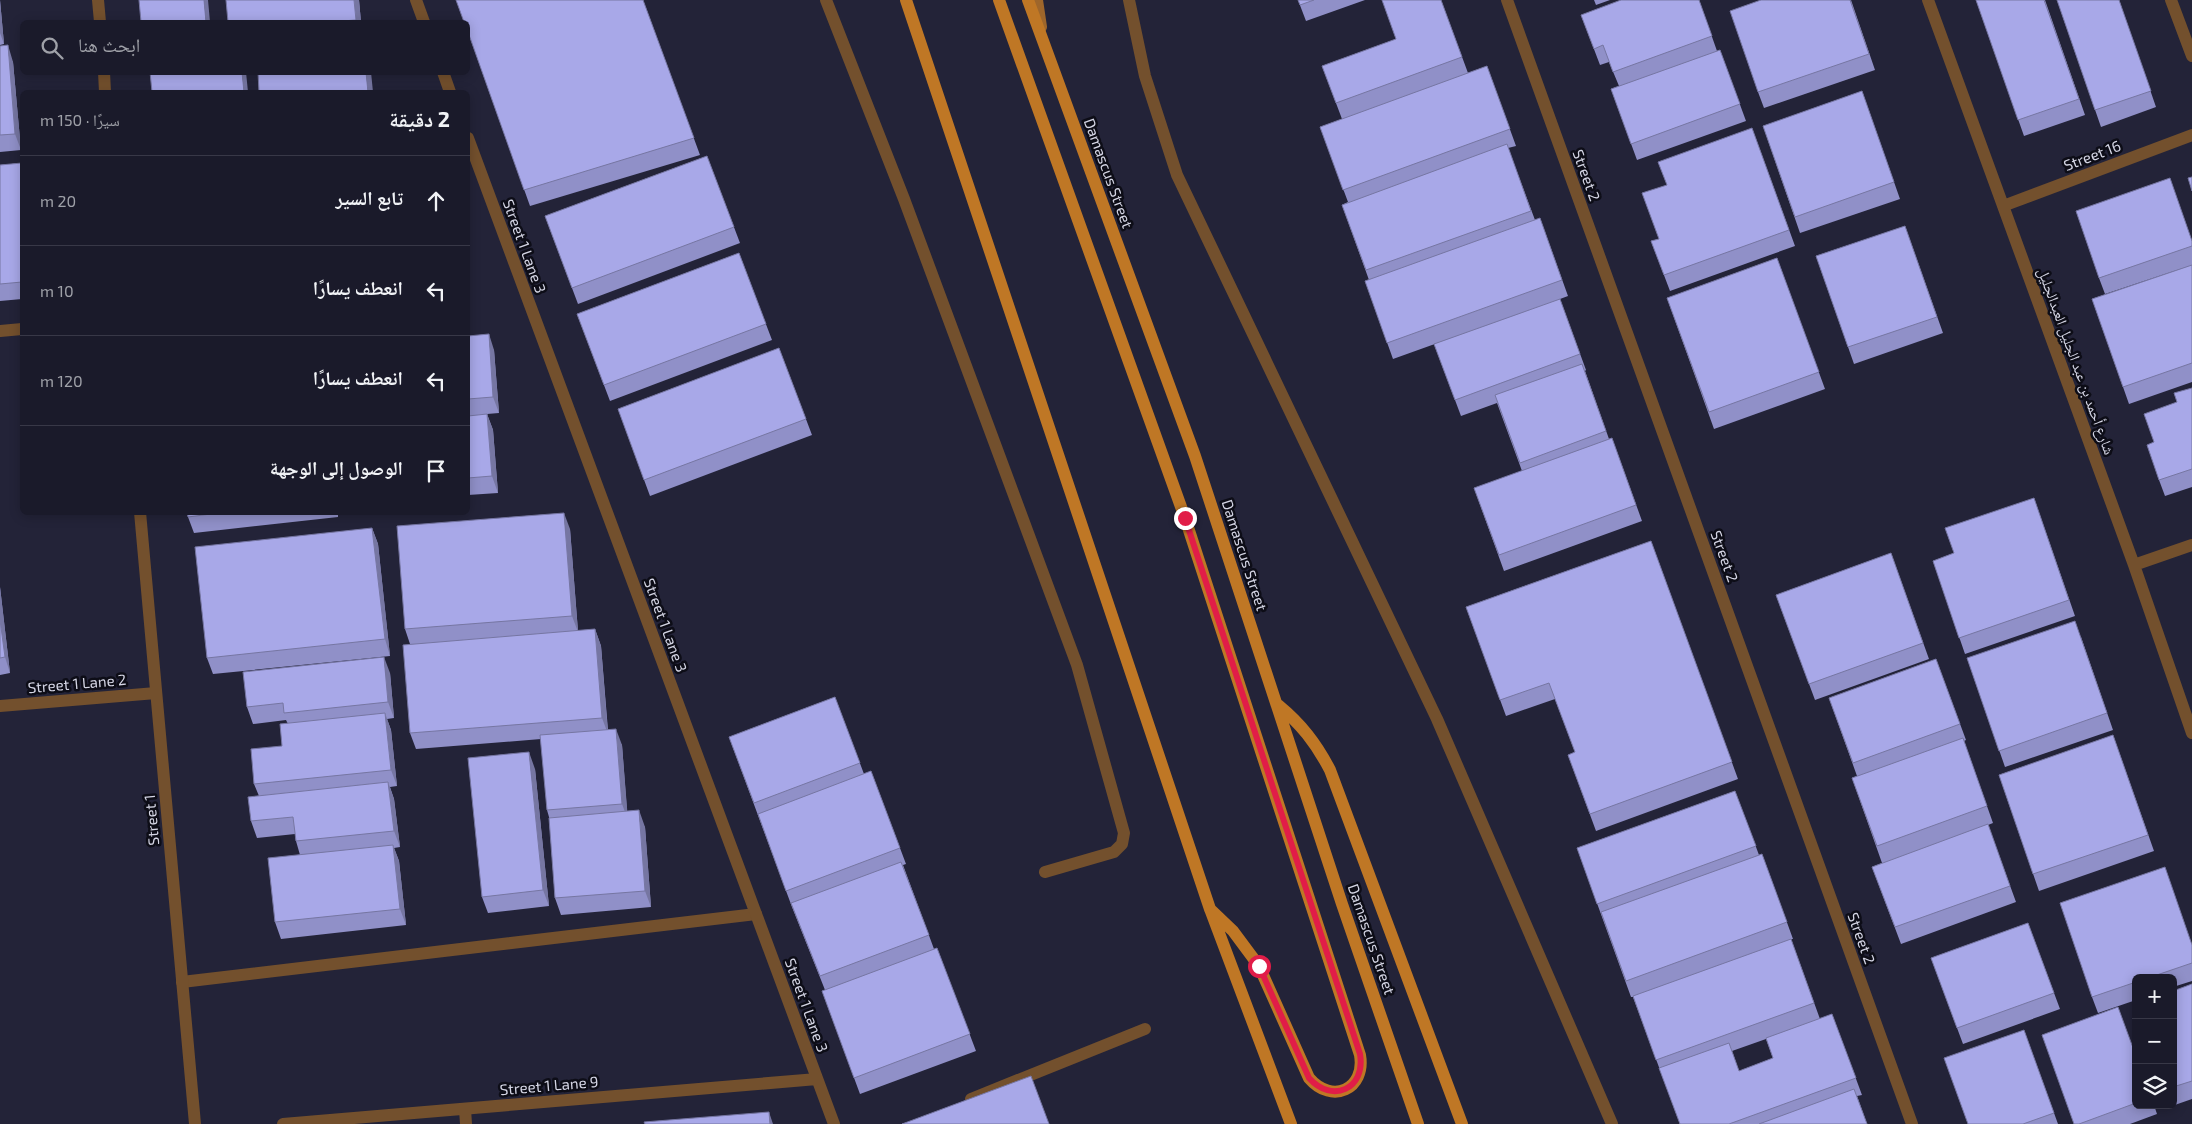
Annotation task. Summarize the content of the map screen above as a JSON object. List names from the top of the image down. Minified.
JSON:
{"streets":{"main road":["Damascus Street"],"street":["Street 16","Street 2","Street 1 Lane 3","شارع أحمد بن عبد الجليل العبدالجليل","Street 1 Lane 2","Street 1","Street 1 Lane 9"]},"crossings":[["Street 16","شارع أحمد بن عبد الجليل العبدالجليل"],["Street 1 Lane 3","Street 1 Lane 9"],["Street 1 Lane 2","Street 1"]],"page":{"search":"ابحث هنا","heading":["2 دقيقة","سيرًا · 150 m"],"list":[["تابع السير","20 m"],["انعطف يسارًا","10 m"],["انعطف يسارًا","120 m"],"الوصول إلى الوجهة"],"map_buttons":["+","−"]}}
